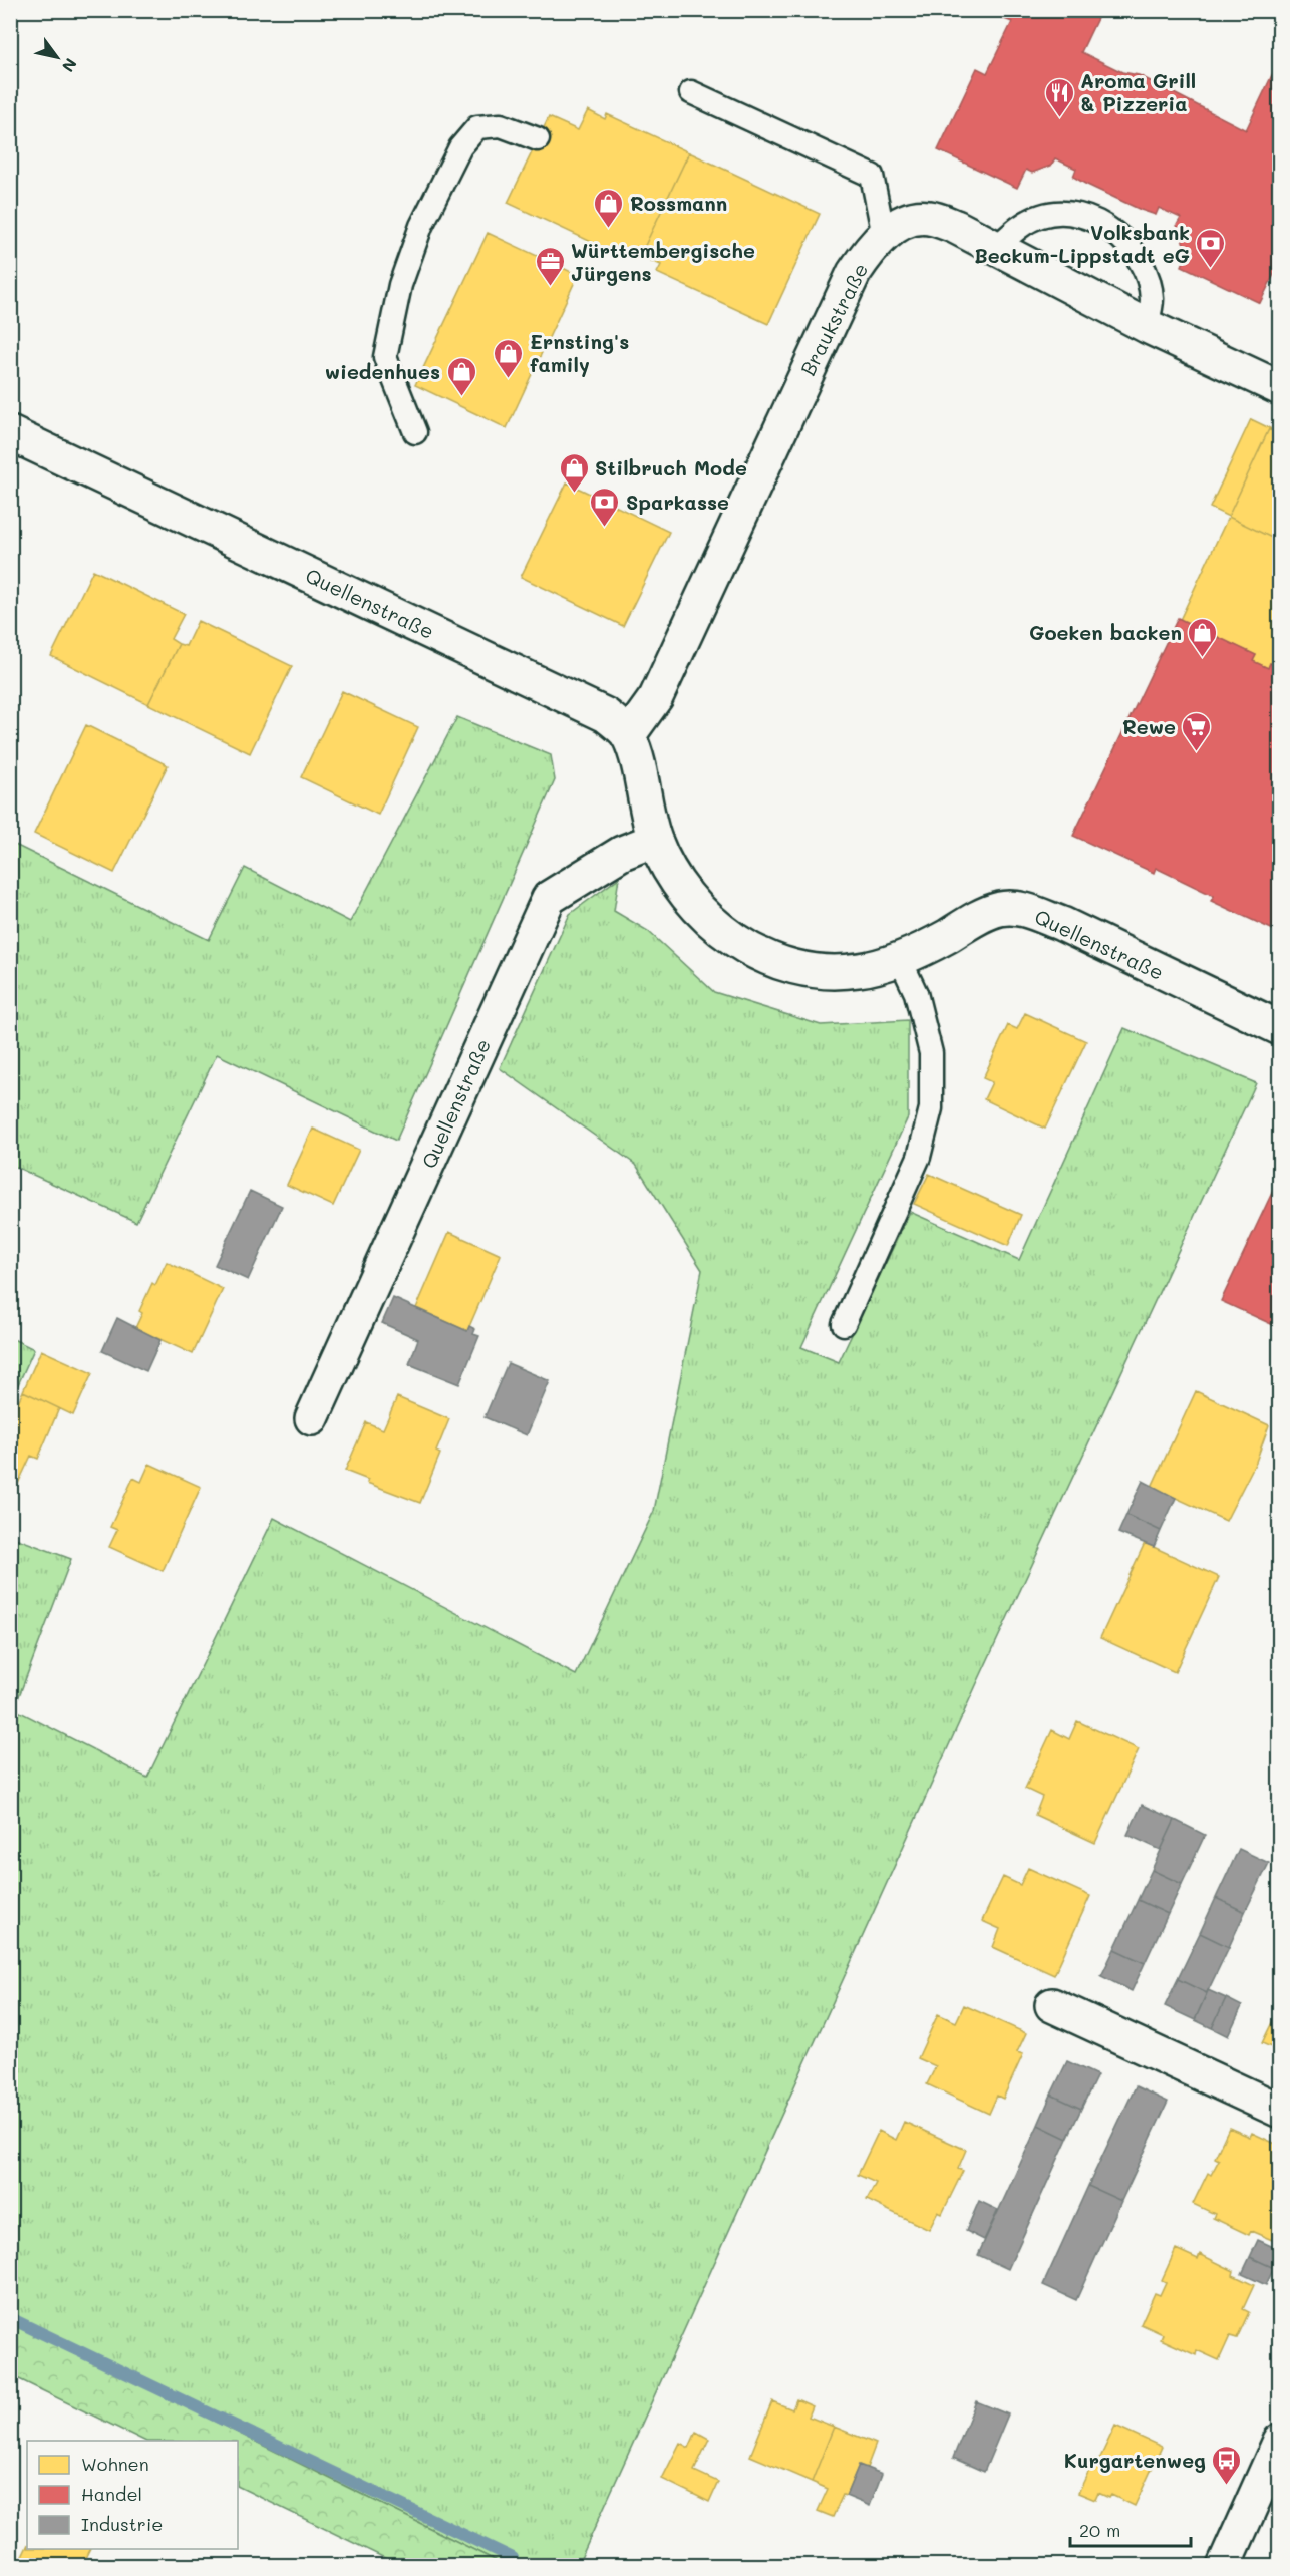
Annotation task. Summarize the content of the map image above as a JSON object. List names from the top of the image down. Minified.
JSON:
{"streets":{"street":["Braukstraße","Quellenstraße"]},"crossings":[["Braukstraße","Quellenstraße"]],"places":{"restaurant":["Aroma Grill & Pizzeria"],"shop":["Rossmann","Ernsting's family","wiedenhues","Stilbruch Mode","Goeken backen"],"bank":["Volksbank Beckum-Lippstadt eG","Sparkasse"],"office":["Württembergische Jürgens"],"supermarket":["Rewe"],"bus stop":["Kurgartenweg"]},"legend":["Wohnen","Handel","Industrie"],"scale_bar":"20 m","north":"bottom right"}
